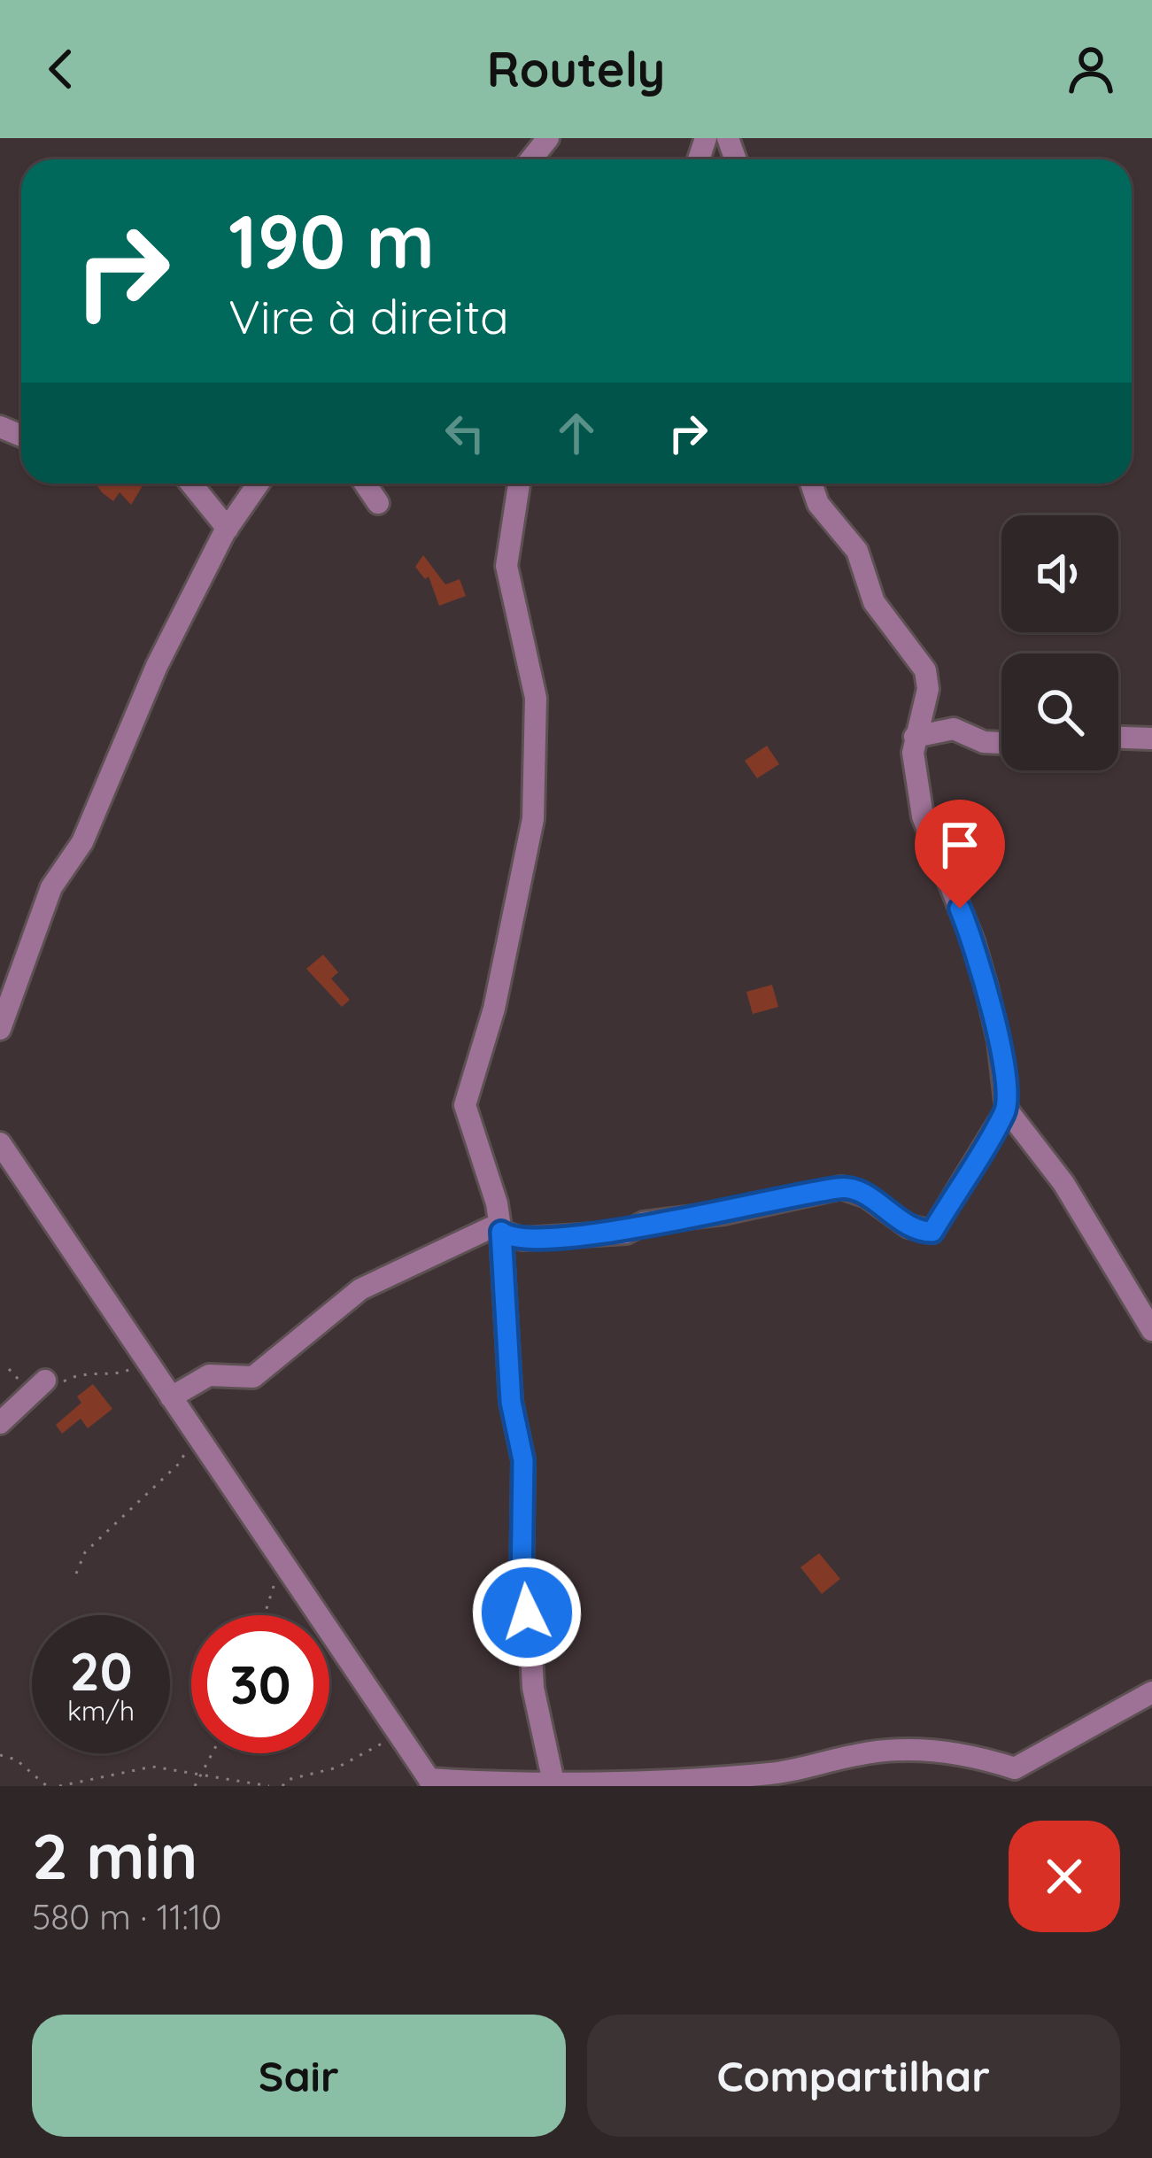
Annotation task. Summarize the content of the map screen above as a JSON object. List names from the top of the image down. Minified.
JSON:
{"page":{"header":"Routely","turn":["190 m","Vire à direita"],"speed":"20 km/h","limit":"30","heading":["2 min","580 m · 11:10"],"buttons":["Sair","Compartilhar"]}}
